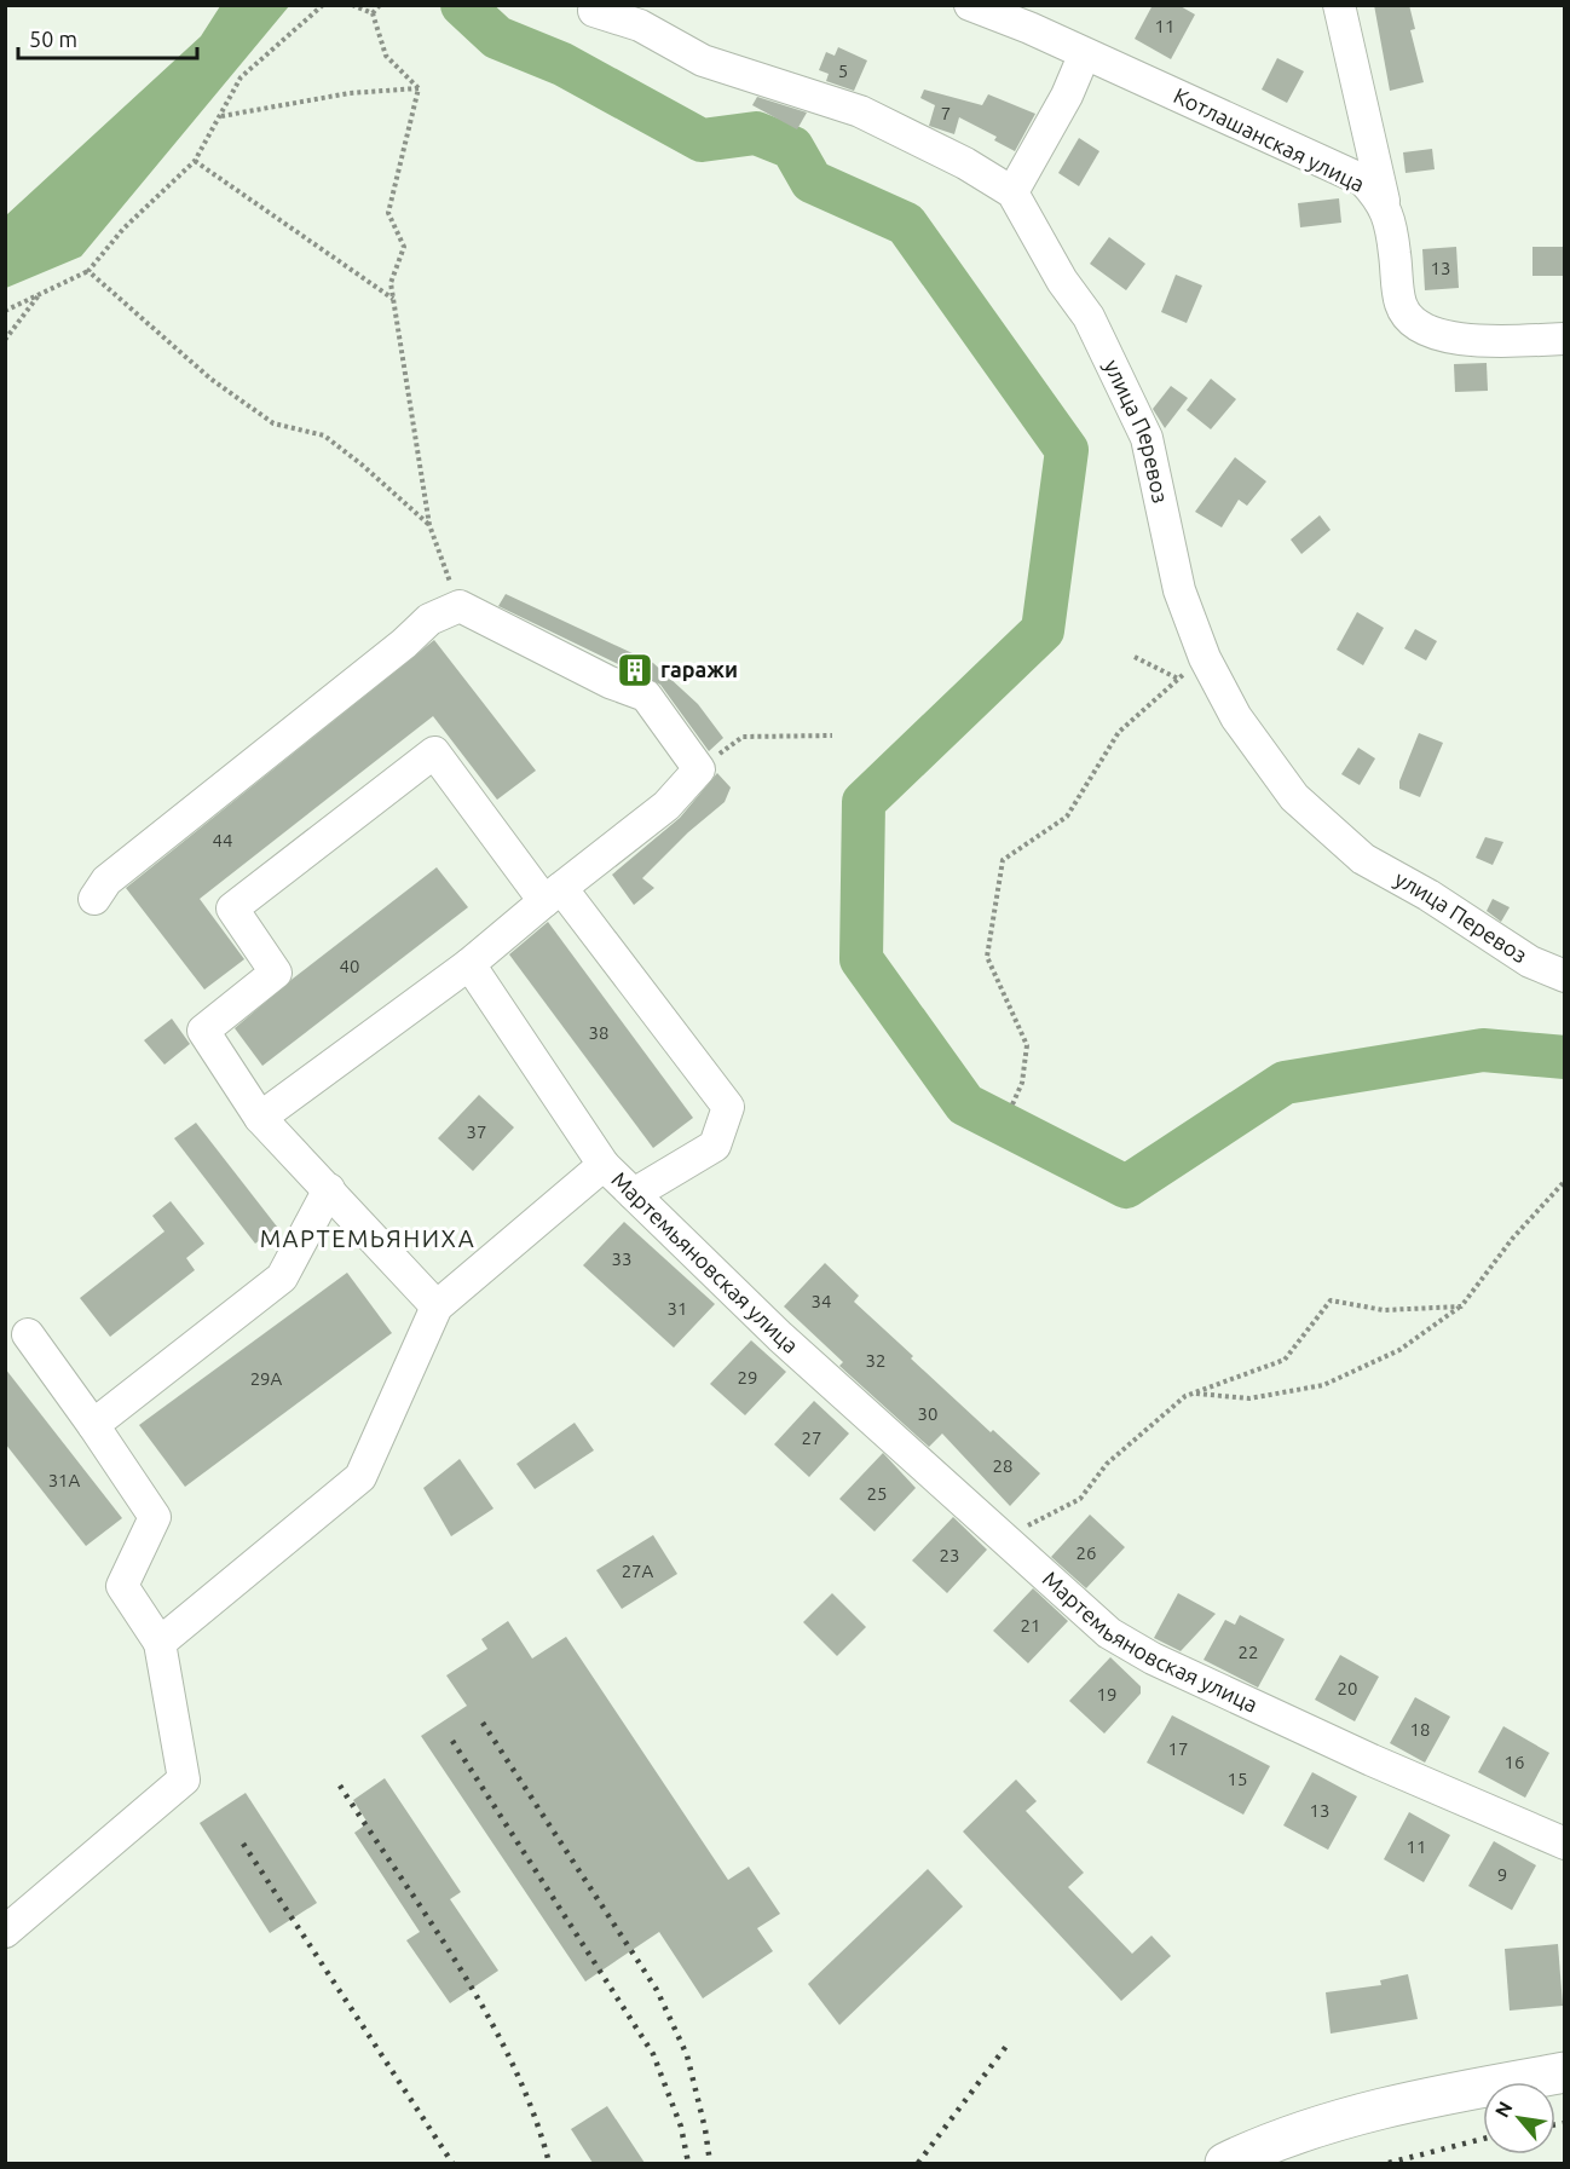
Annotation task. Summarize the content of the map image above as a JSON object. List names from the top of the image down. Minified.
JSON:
{"streets":{"street":["Котлашанская улица","улица Перевоз","Мартемьяновская улица"]},"districts":["МАРТЕМЬЯНИХА"],"places":{"building":["гаражи"]},"house_numbers":["11","5","7","13","44","40","38","37","33","34","31","32","29","29А","30","27","28","31А","25","26","23","27А","21","22","20","19","18","17","16","15","13","11","9"],"scale_bar":"50 m","north":"top left"}
